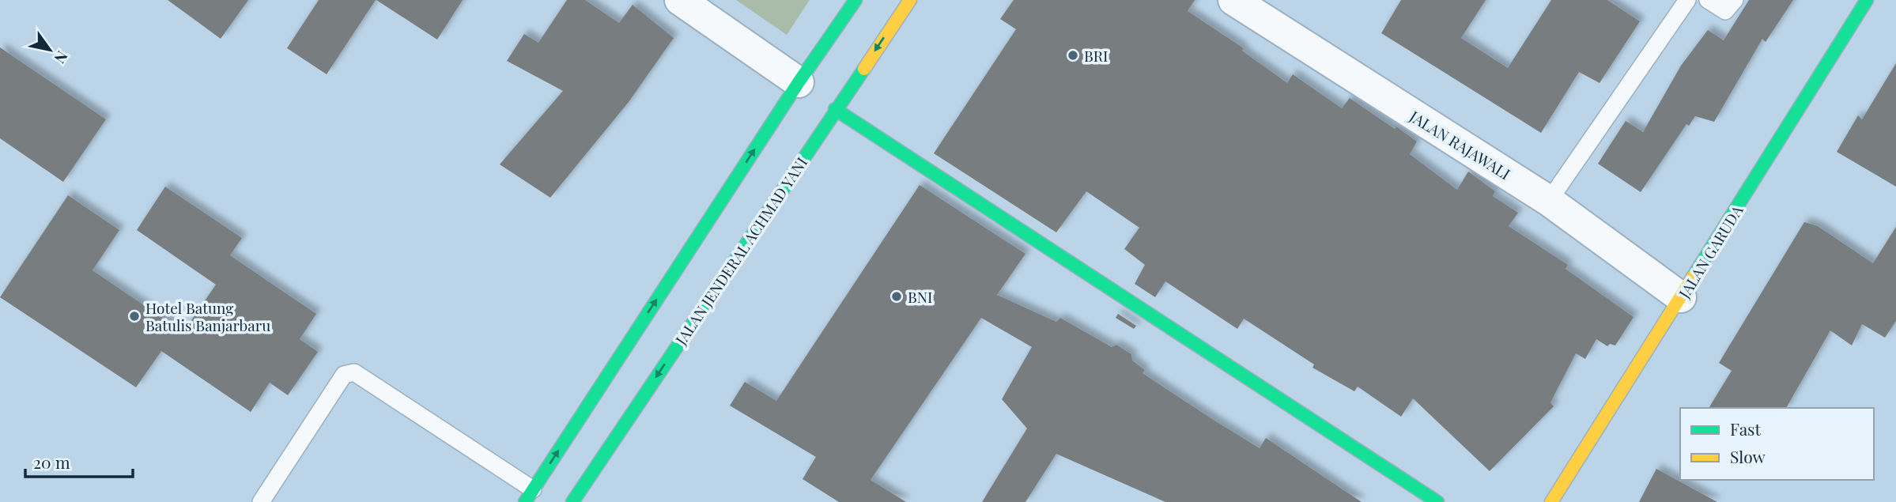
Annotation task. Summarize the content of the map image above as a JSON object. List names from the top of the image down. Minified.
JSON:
{"streets":{"main road":["JALAN JENDERAL ACHMAD YANI","JALAN GARUDA"],"street":["JALAN RAJAWALI"]},"crossings":[["JALAN RAJAWALI","JALAN GARUDA"]],"places":["BRI","BNI","Hotel Batung Batulis Banjarbaru"],"legend":["Fast","Slow"],"scale_bar":"20 m","north":"bottom right"}
